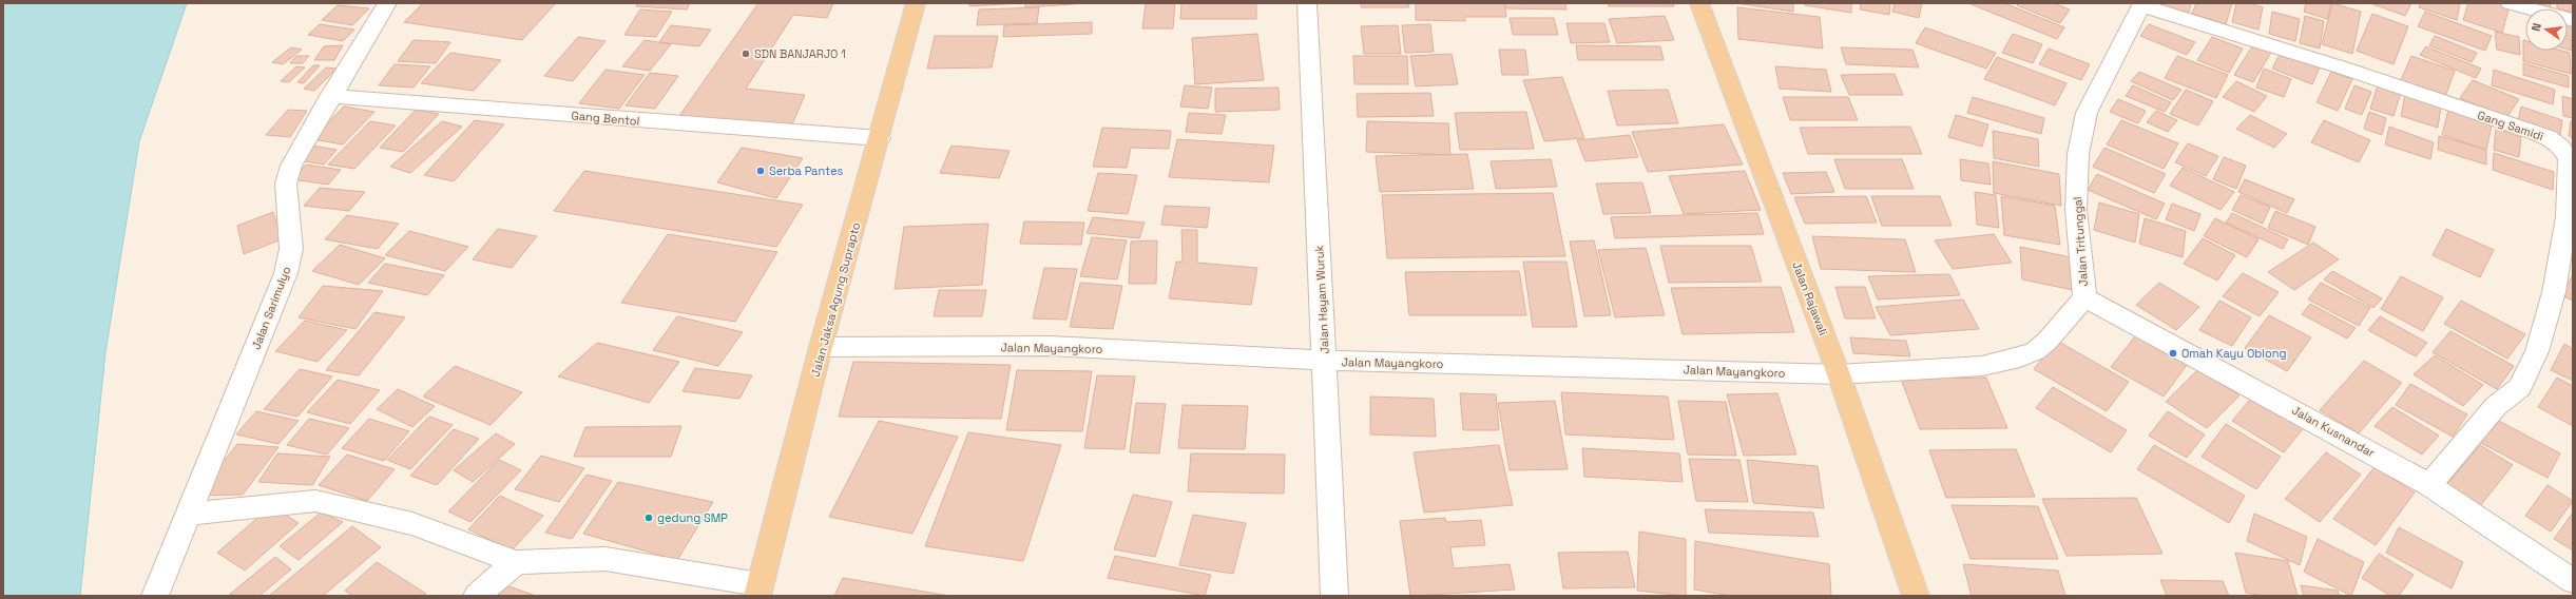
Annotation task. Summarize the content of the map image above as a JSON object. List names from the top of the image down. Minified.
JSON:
{"streets":{"main road":["Jalan Rajawali","Jalan Jaksa Agung Suprapto"],"street":["Gang Bentol","Gang Samidi","Jalan Tritunggal","Jalan Hayam Wuruk","Jalan Sarimulyo","Jalan Mayangkoro","Jalan Kusnandar"]},"crossings":[["Gang Bentol","Jalan Jaksa Agung Suprapto"],["Gang Bentol","Jalan Sarimulyo"],["Gang Samidi","Jalan Tritunggal"],["Gang Samidi","Jalan Kusnandar"],["Jalan Tritunggal","Jalan Rajawali"],["Jalan Tritunggal","Jalan Mayangkoro"],["Jalan Tritunggal","Jalan Kusnandar"],["Jalan Rajawali","Jalan Mayangkoro"],["Jalan Jaksa Agung Suprapto","Jalan Mayangkoro"],["Jalan Hayam Wuruk","Jalan Mayangkoro"]],"places":["SDN BANJARJO 1","Serba Pantes","Omah Kayu Oblong","gedung SMP"],"north":"left"}
